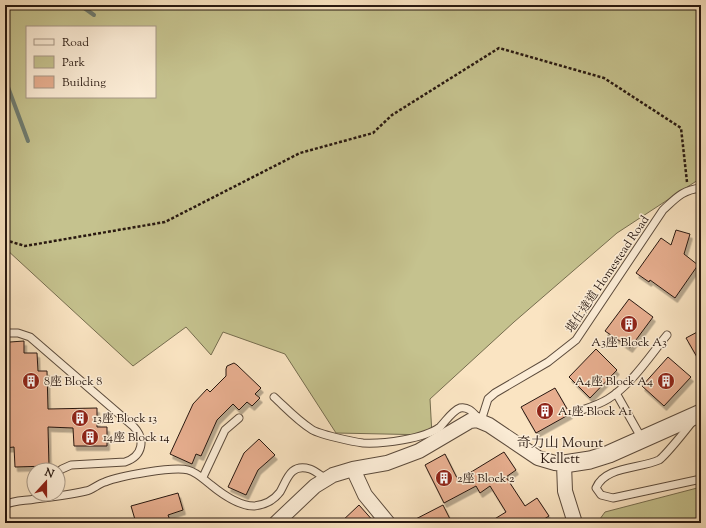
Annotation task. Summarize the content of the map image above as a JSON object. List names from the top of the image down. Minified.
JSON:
{"streets":{"lane":["堪仕達道 Homestead Road"]},"districts":["奇力山 Mount Kellett"],"places":{"building":["A3座 Block A3","8座 Block 8","A4座 Block A4","A1座 Block A1","13座 Block 13","14座 Block 14","2座 Block 2"]},"legend":["Road","Park","Building"],"north":"top"}
